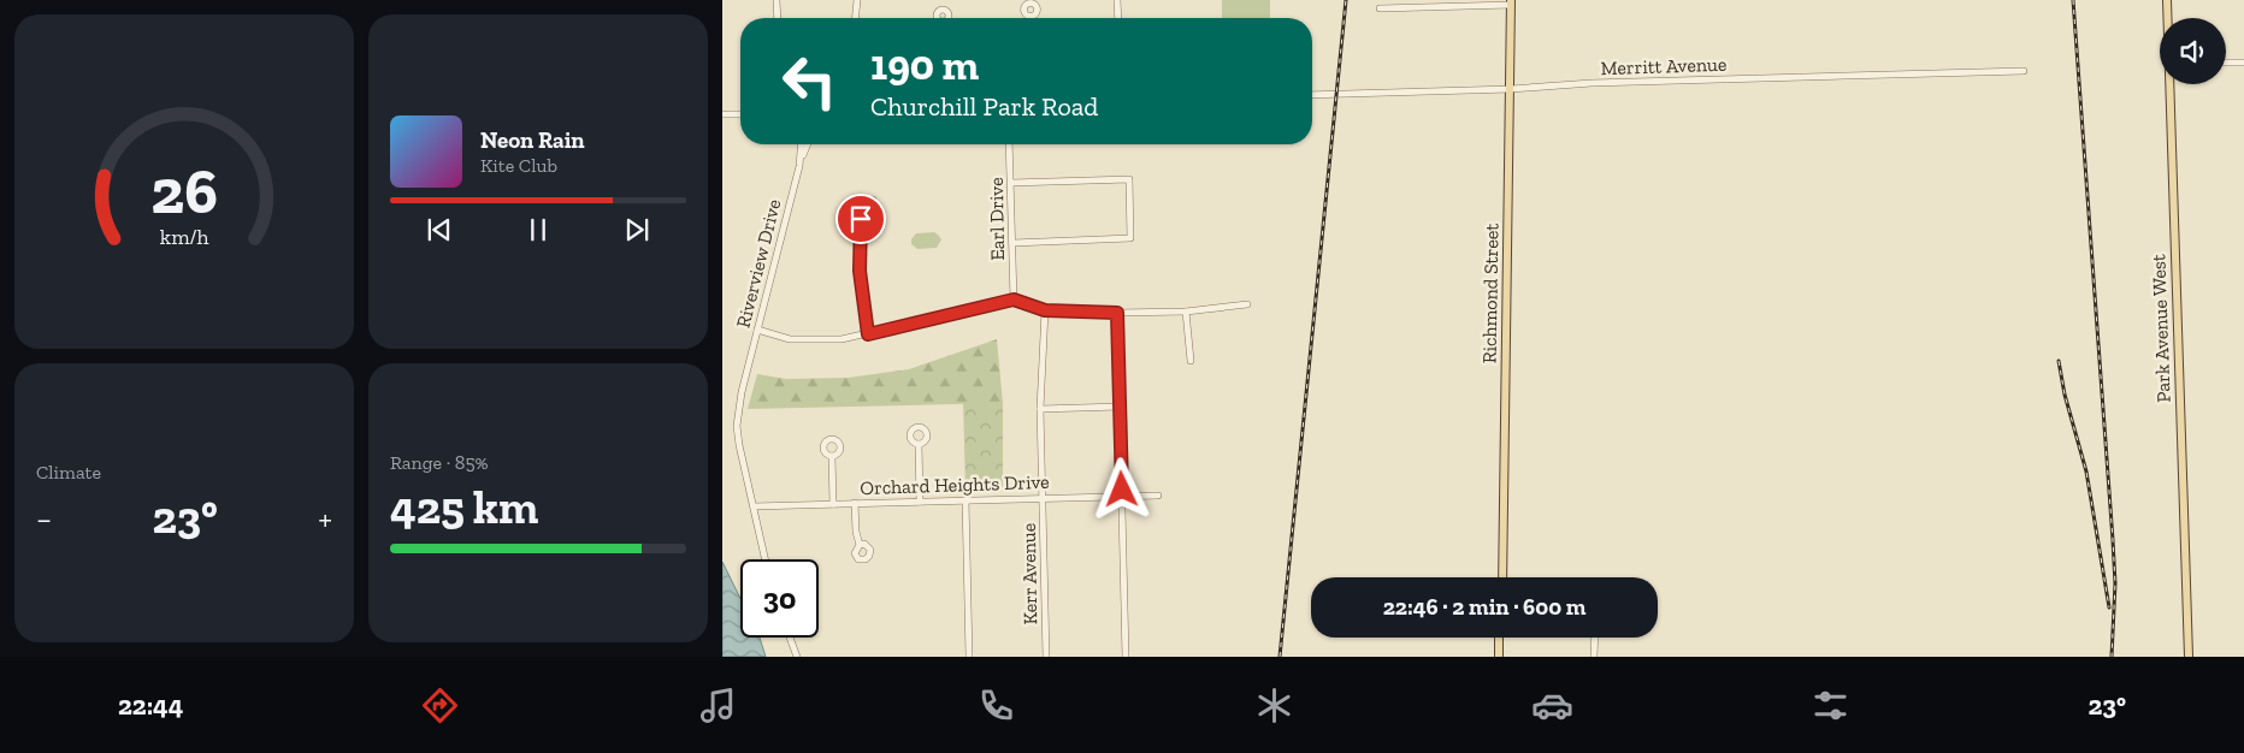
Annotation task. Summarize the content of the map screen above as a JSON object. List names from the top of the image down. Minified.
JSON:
{"streets":{"main road":["Richmond Street","Park Avenue West"],"street":["Merritt Avenue","Earl Drive","Riverview Drive","Orchard Heights Drive","Kerr Avenue"]},"crossings":[["Merritt Avenue","Richmond Street"],["Riverview Drive","Orchard Heights Drive"],["Orchard Heights Drive","Kerr Avenue"]],"page":{"turn":["190 m","Churchill Park Road"],"song":["Neon Rain","Kite Club"],"tile":["Climate",["Range · 85%","425 km"]],"heat":["−","23°","+"],"limit":"30","trip":"22:46 · 2 min · 600 m","tabs":["22:44","23°"],"gauge":["26","km/h"]}}
